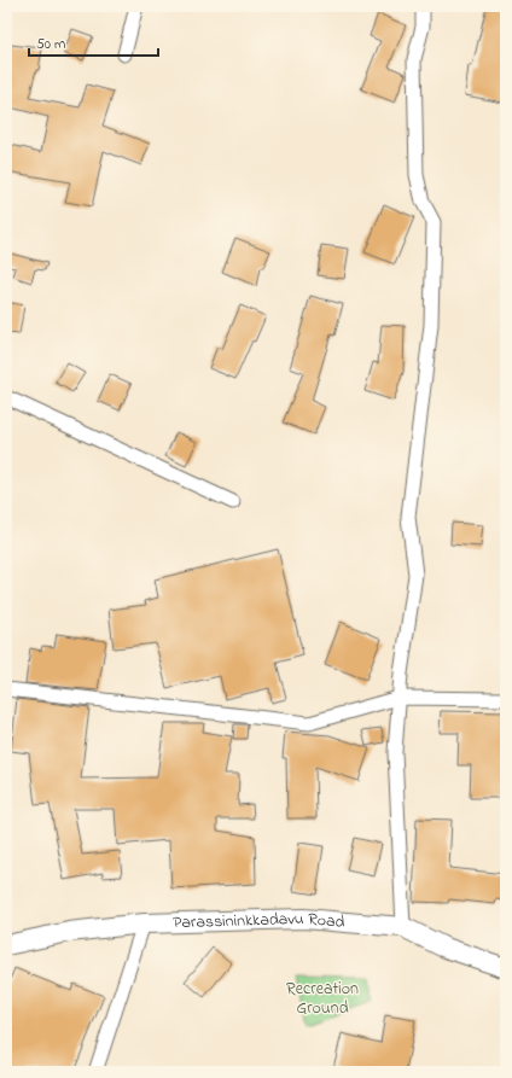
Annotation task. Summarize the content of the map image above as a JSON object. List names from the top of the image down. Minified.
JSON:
{"streets":{"main road":["Parassininkkadavu Road"]},"parks":["Recreation Ground"],"scale_bar":"50 m"}
